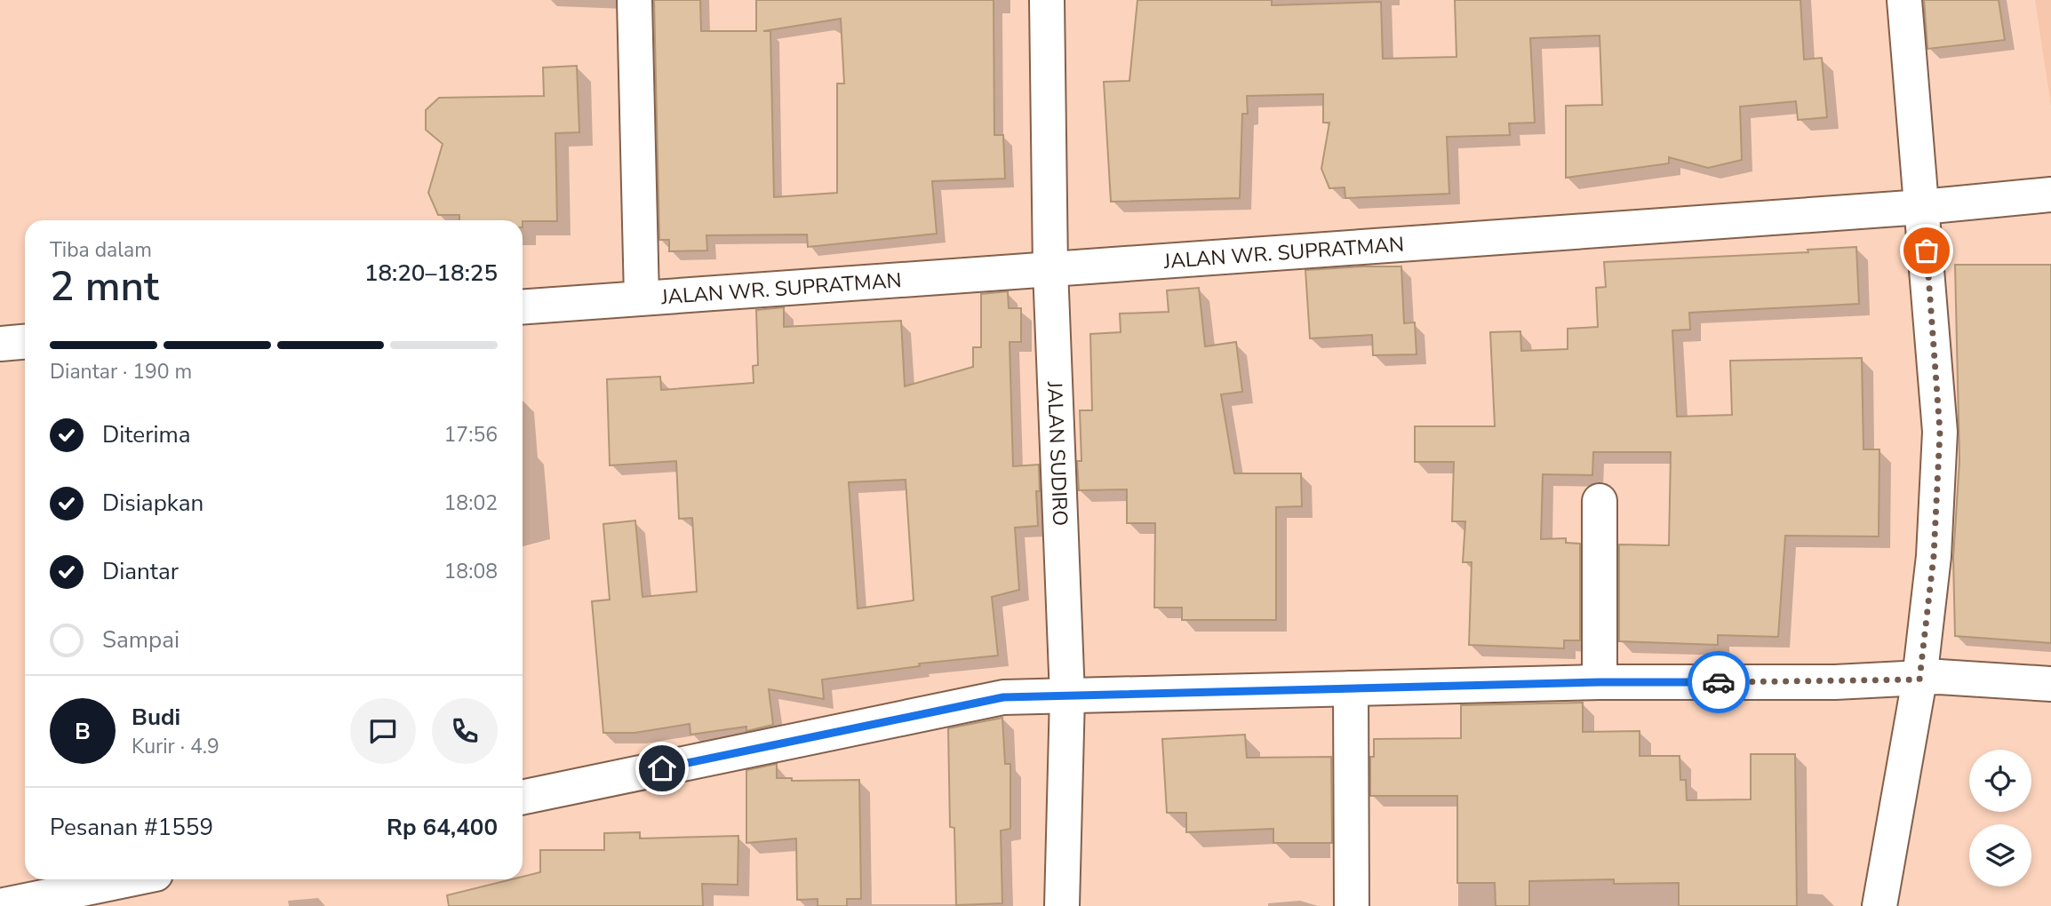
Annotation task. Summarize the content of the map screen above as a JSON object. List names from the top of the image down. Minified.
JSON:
{"streets":{"street":["JALAN WR. SUPRATMAN","JALAN SUDIRO"]},"crossings":[["JALAN WR. SUPRATMAN","JALAN SUDIRO"]],"page":{"heading":["2 mnt","Tiba dalam","18:20–18:25"],"panel":["Budi","Kurir · 4.9","Pesanan #1559","Rp 64,400"],"bar":"Diantar · 190 m","list":[["Diterima","17:56"],["Disiapkan","18:02"],["Diantar","18:08"],"Sampai"],"round":"B"}}
